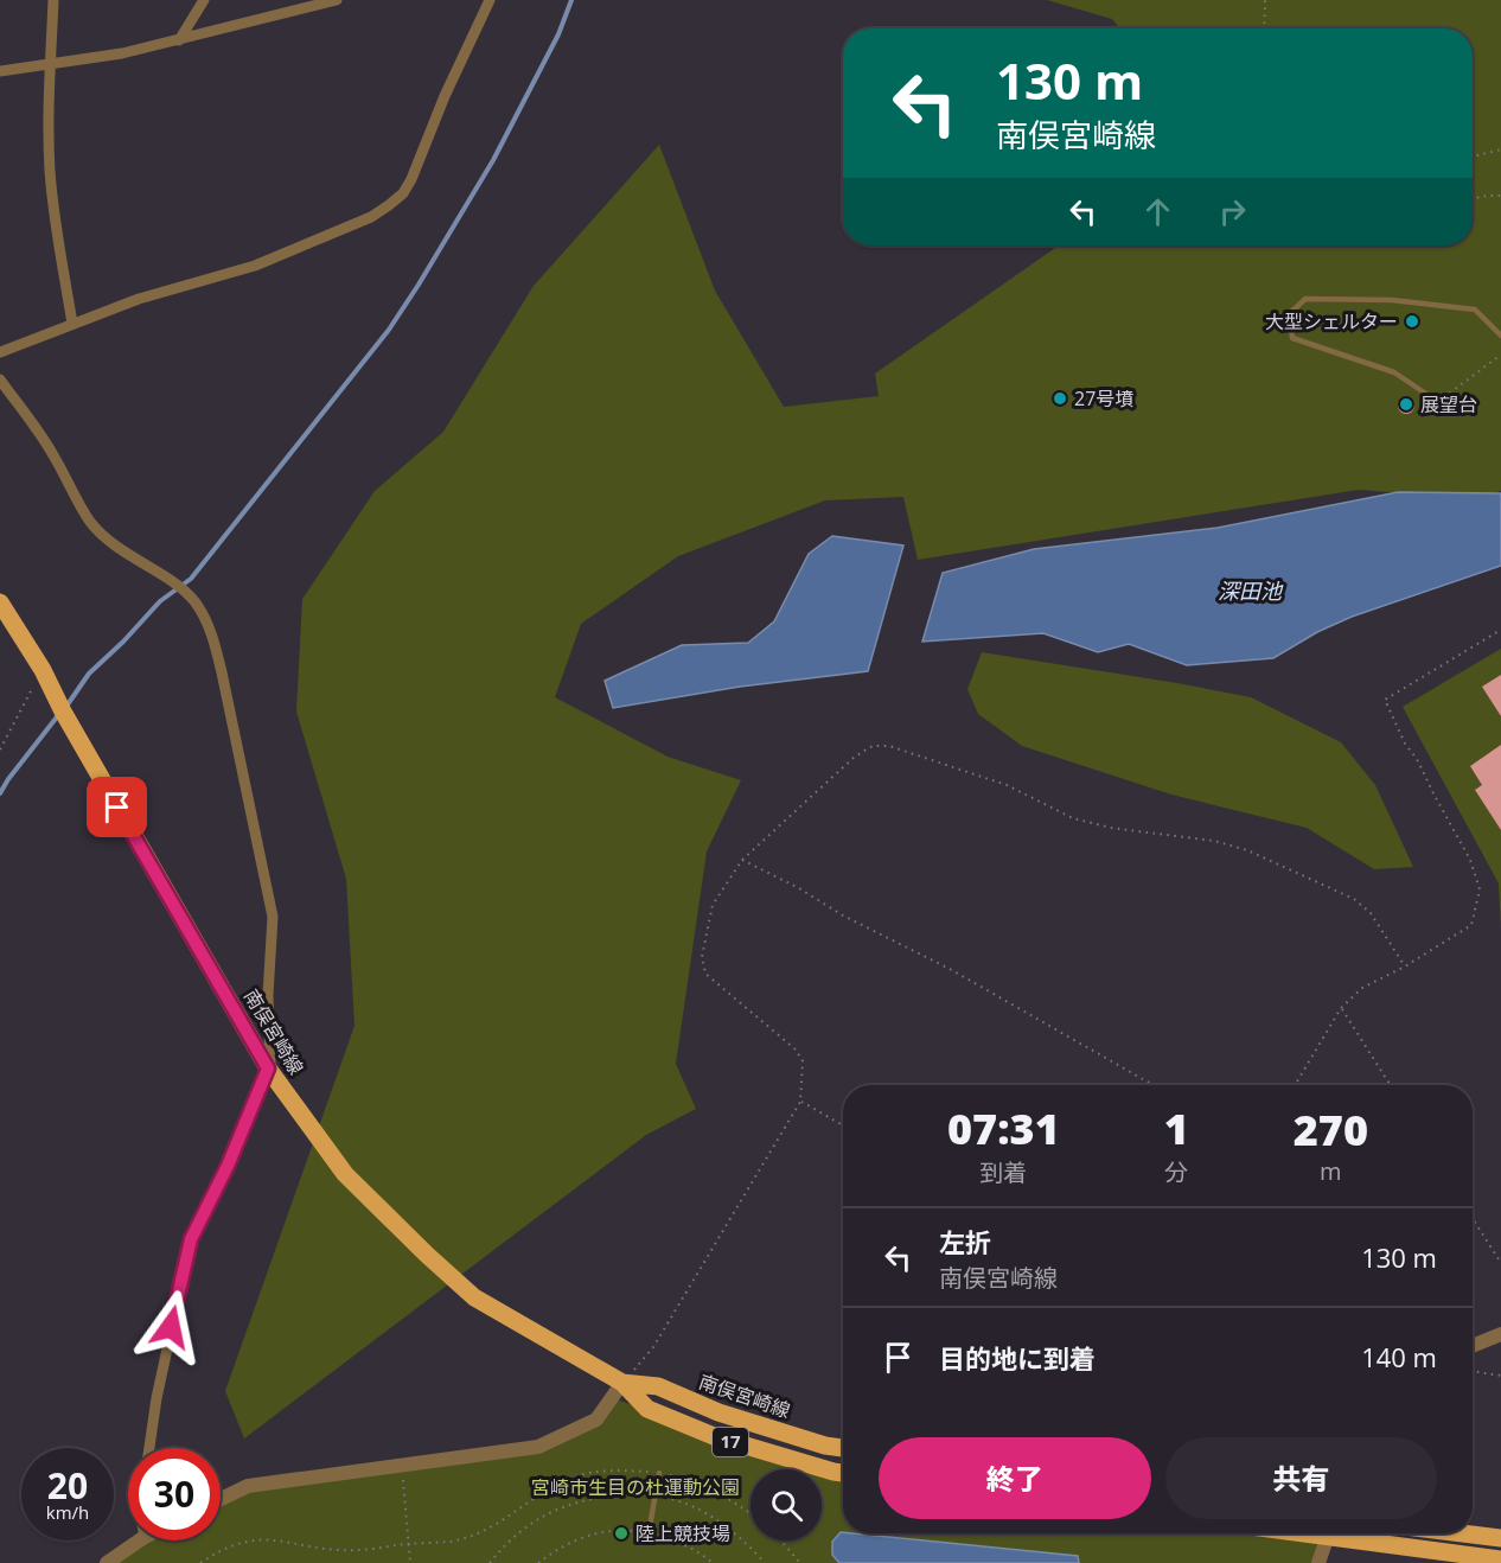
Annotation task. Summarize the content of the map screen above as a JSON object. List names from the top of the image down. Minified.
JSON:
{"streets":{"main road":["南俣宮崎線","17"]},"water":["深田池"],"parks":["宮崎市生目の杜運動公園"],"places":["大型シェルター","27号墳","展望台","陸上競技場"],"page":{"turn":["130 m","南俣宮崎線"],"eta":["07:31","到着","1","分","270","m"],"list":[{"name":"左折","note":"南俣宮崎線","value":"130 m"},{"name":"目的地に到着","value":"140 m"}],"buttons":["終了","共有"],"speed":"20 km/h","limit":"30"}}
